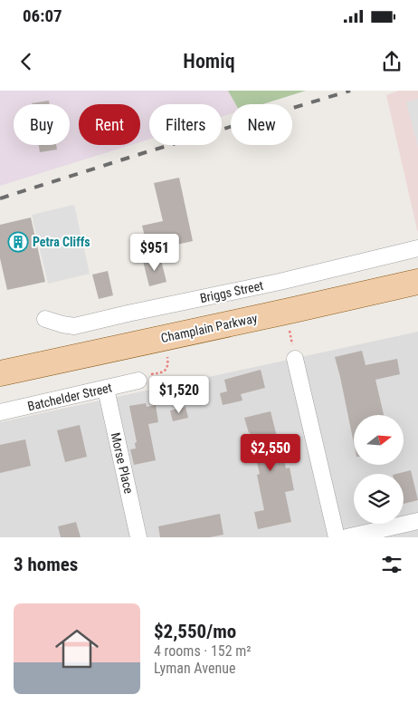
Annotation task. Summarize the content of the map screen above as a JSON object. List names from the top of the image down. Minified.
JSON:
{"streets":{"main road":["Champlain Parkway"],"street":["Briggs Street","Batchelder Street","Morse Place"]},"crossings":[["Batchelder Street","Morse Place"]],"places":{"building":["Petra Cliffs"]},"north":"right","page":{"status":"06:07","header":"Homiq","chip":["Buy","Rent","Filters","New"],"price":["$951","$1,520","$2,550"],"heading":"3 homes","list":[{"name":"$2,550/mo","note":"4 rooms · 152 m² · Lyman Avenue"}]}}
